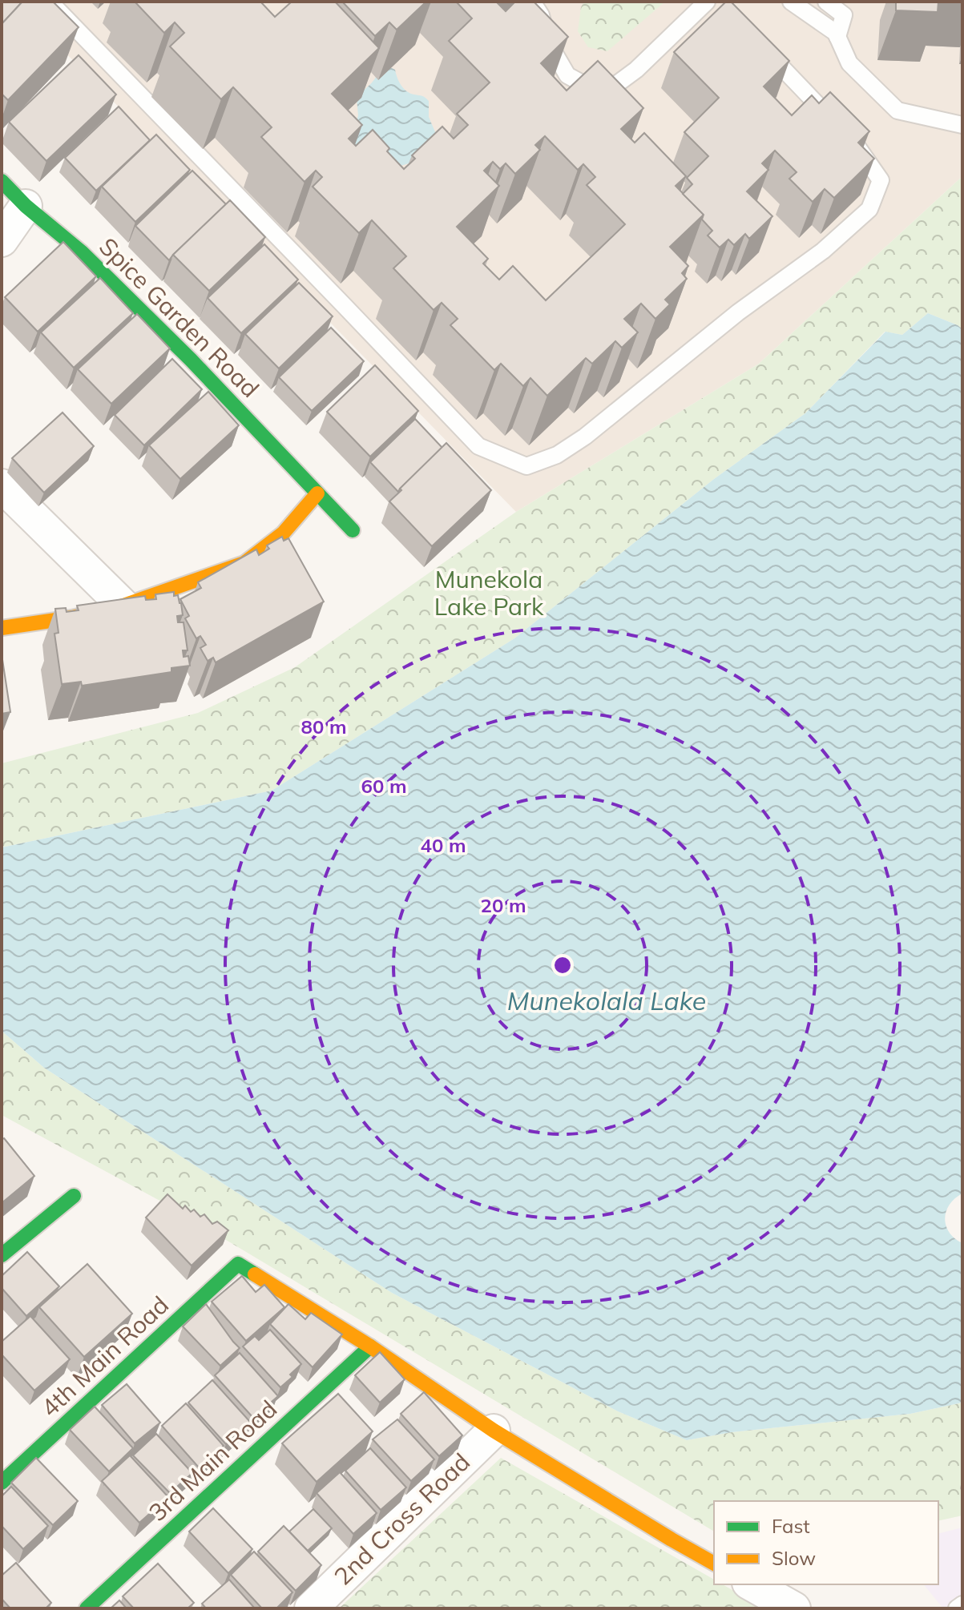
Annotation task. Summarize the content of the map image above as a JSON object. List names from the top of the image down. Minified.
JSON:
{"streets":{"street":["Spice Garden Road","4th Main Road","3rd Main Road","2nd Cross Road"]},"crossings":[["4th Main Road","3rd Main Road"]],"water":["Munekolala Lake"],"parks":["Munekola Lake Park"],"legend":["Fast","Slow"],"rings":["80 m","60 m","40 m","20 m"]}
